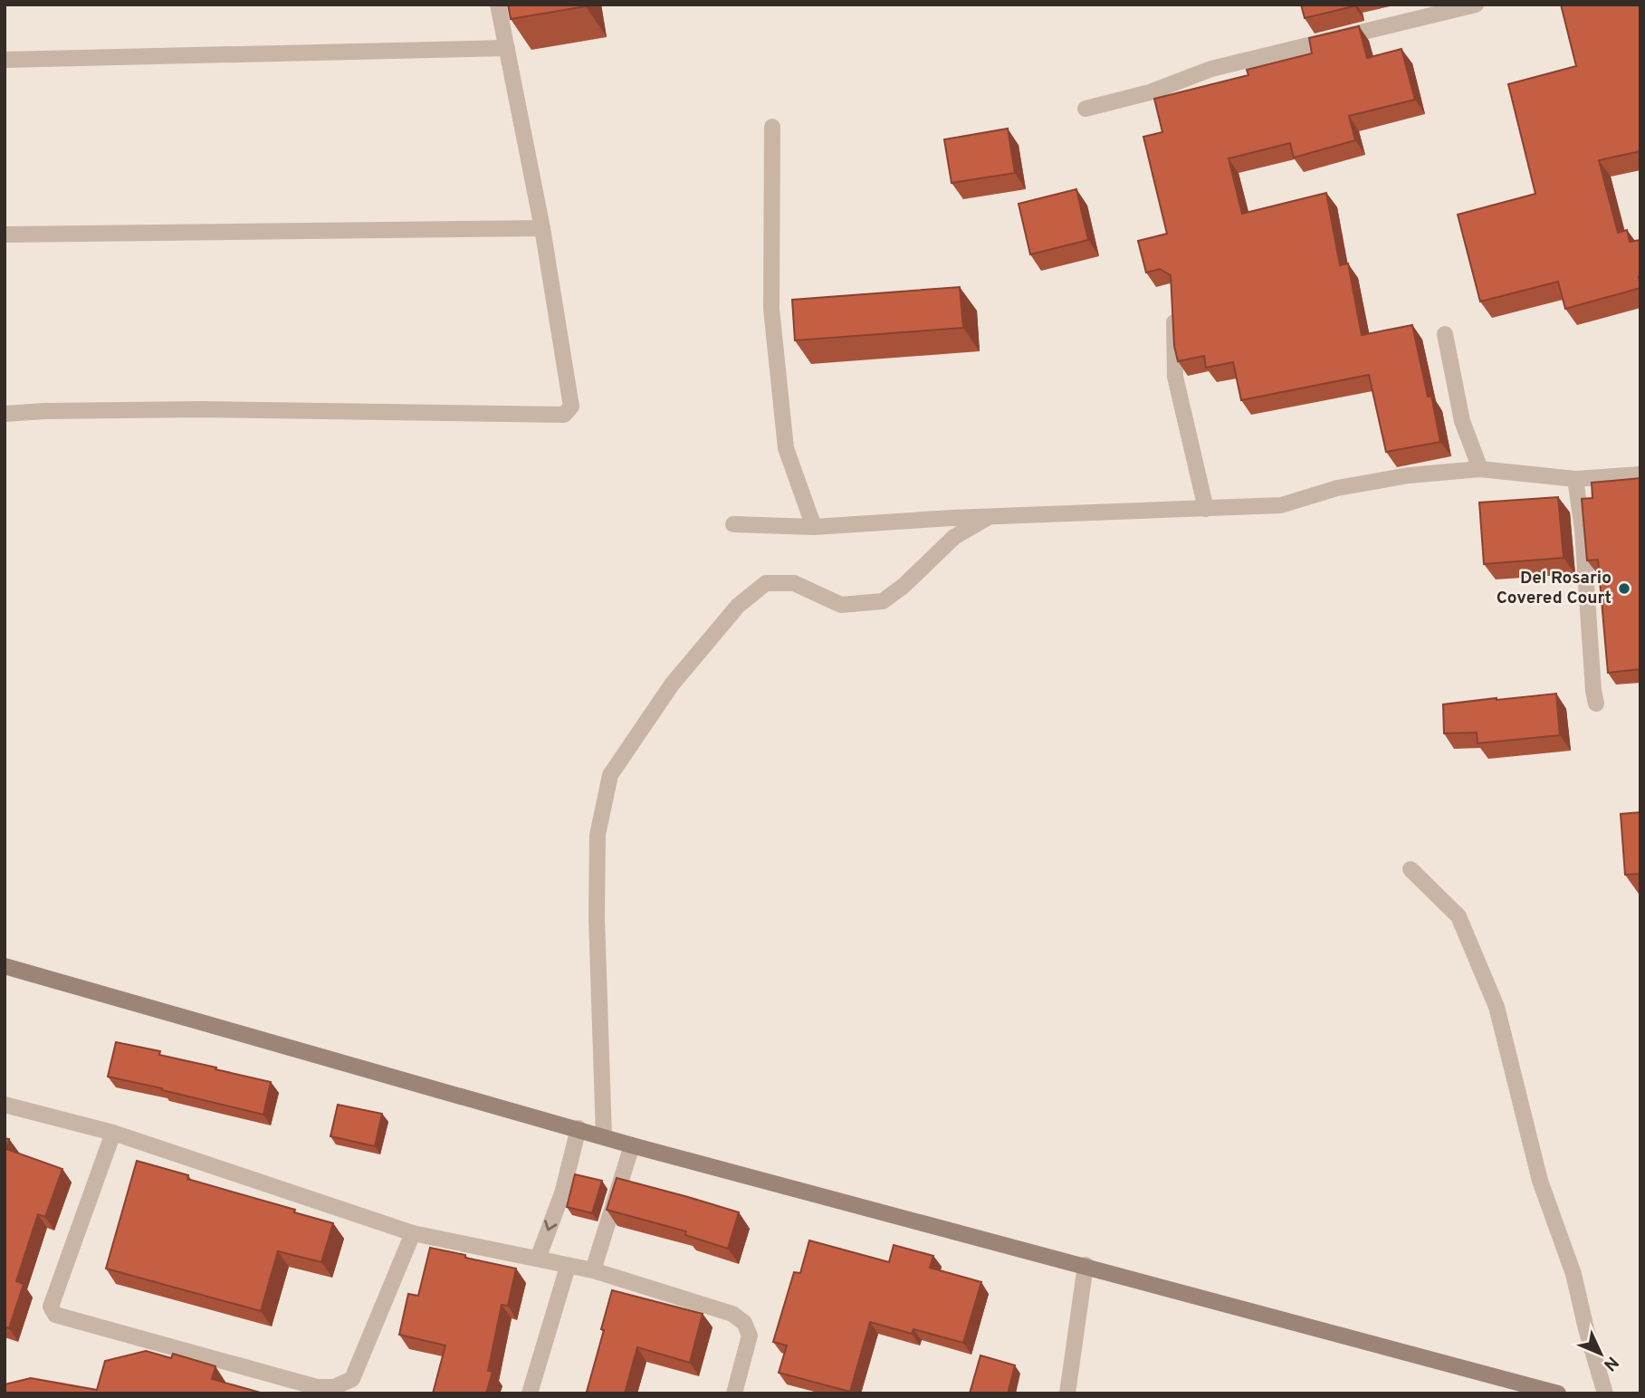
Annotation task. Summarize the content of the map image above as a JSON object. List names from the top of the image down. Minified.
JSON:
{"places":["Del Rosario Covered Court"],"north":"bottom right"}
